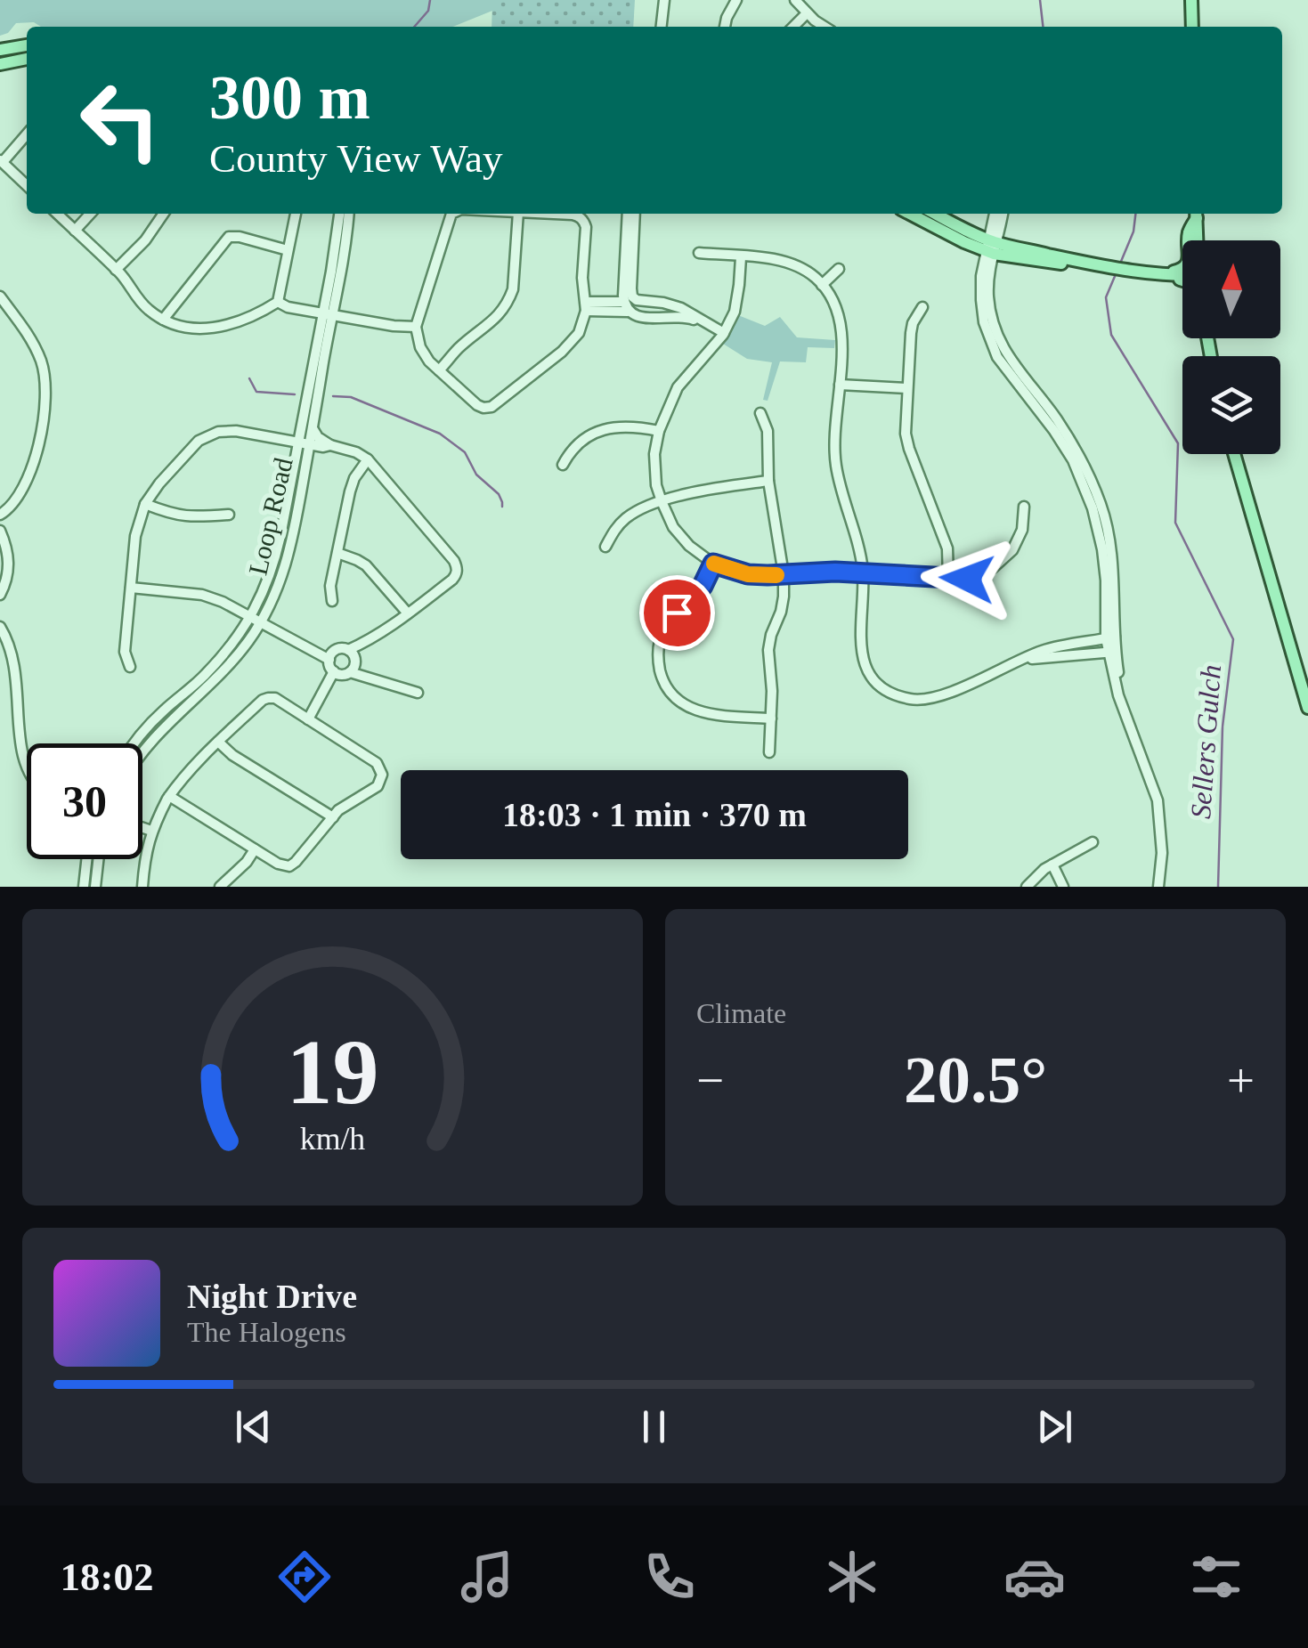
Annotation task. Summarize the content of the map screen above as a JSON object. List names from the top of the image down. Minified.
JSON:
{"streets":{"street":["Loop Road"]},"water":["Sellers Gulch"],"north":"top","page":{"turn":["300 m","County View Way"],"limit":"30","trip":"18:03 · 1 min · 370 m","tile":"Climate","heat":["−","20.5°","+"],"song":["Night Drive","The Halogens"],"tabs":"18:02","gauge":["19","km/h"]}}
